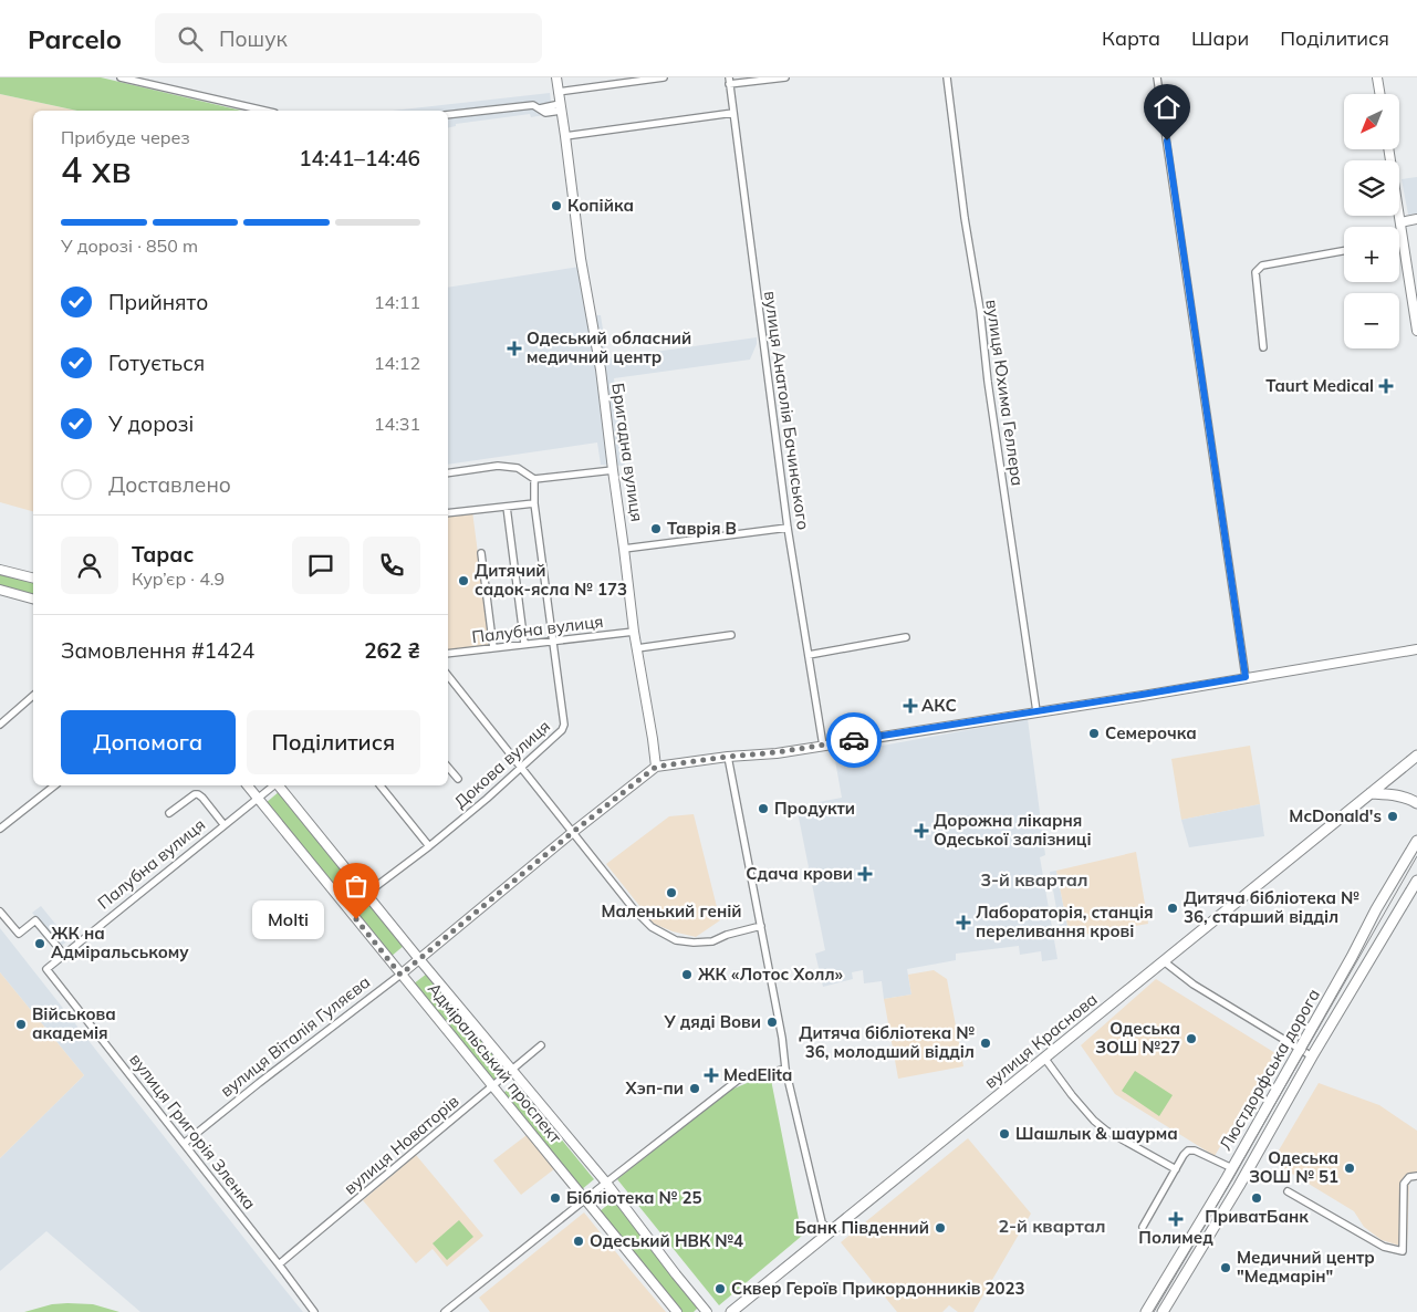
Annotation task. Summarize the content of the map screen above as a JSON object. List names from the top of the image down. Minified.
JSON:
{"streets":{"main road":["вулиця Краснова","Люстдорфська дорога"],"street":["вулиця Юхима Геллера","вулиця Анатолія Бачинського","Бригадна вулиця","Палубна вулиця","Докова вулиця","вулиця Віталія Гуляєва","Адміральський проспект","вулиця Григорія Зленка","вулиця Новаторів"]},"crossings":[["Бригадна вулиця","Палубна вулиця"],["Бригадна вулиця","вулиця Віталія Гуляєва"],["Палубна вулиця","Докова вулиця"],["Палубна вулиця","Адміральський проспект"],["Палубна вулиця","вулиця Григорія Зленка"],["Докова вулиця","Адміральський проспект"],["вулиця Віталія Гуляєва","Адміральський проспект"],["вулиця Віталія Гуляєва","вулиця Григорія Зленка"],["Адміральський проспект","вулиця Новаторів"],["вулиця Григорія Зленка","вулиця Новаторів"]],"districts":["3-й квартал","2-й квартал"],"places":{"other":["Копійка","Таврія В","Дитячий садок-ясла № 173","Семерочка","Продукти","McDonald's","Маленький геній","Дитяча бібліотека № 36, старший відділ","Molti","ЖК на Адміральському","ЖК «Лотос Холл»","У дяді Вови","Військова академія","Одеська ЗОШ №27","Дитяча бібліотека № 36, молодший відділ","Хэп-пи","Шашлык & шаурма","Одеська ЗОШ № 51","Бібліотека № 25","ПриватБанк","Банк Південний","Одеський НВК №4","Медичний центр \"Медмарін\"","Сквер Героїв Прикордонників 2023"],"health":["Одеський обласний медичний центр","Taurt Medical","АКС","Дорожна лікарня Одеської залізниці","Сдача крови","Лабораторія, станція переливання крові","MedElita","Полимед"]},"north":"bottom left","page":{"header":"Parcelo","search":"Пошук","nav":["Карта","Шари","Поділитися"],"map_buttons":["+","−"],"heading":["4 хв","Прибуде через","14:41–14:46"],"panel":["Тарас","Кур’єр · 4.9","Замовлення #1424","262 ₴"],"bar":"У дорозі · 850 m","list":[["Прийнято","14:11"],["Готується","14:12"],["У дорозі","14:31"],"Доставлено"],"buttons":["Допомога","Поділитися"],"bubble":"Molti"}}
